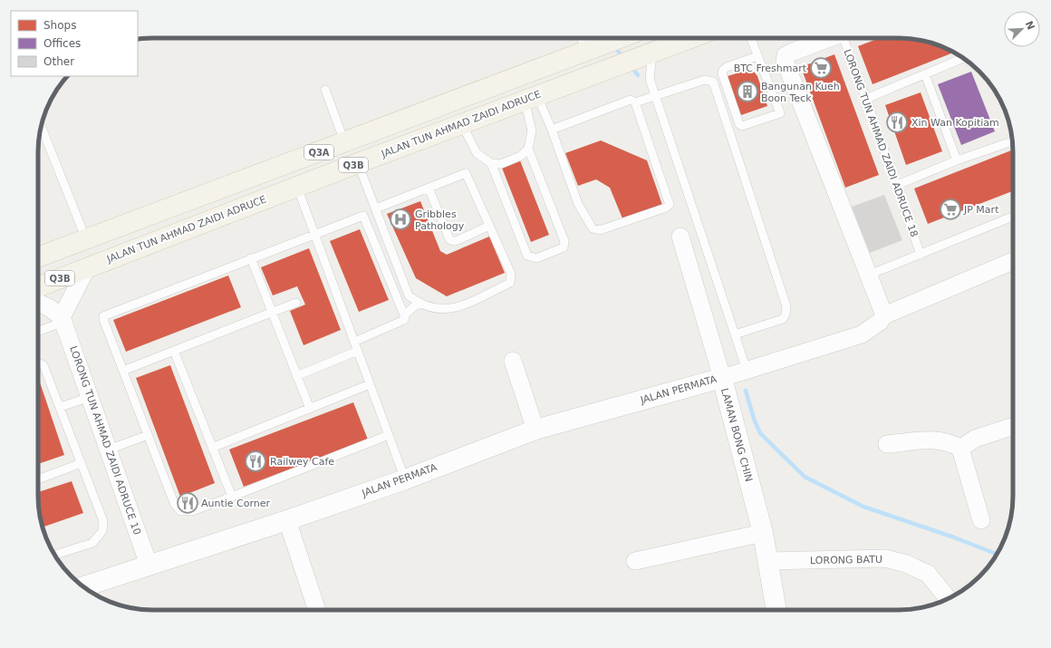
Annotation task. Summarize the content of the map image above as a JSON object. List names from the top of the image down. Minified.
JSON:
{"streets":{"main road":["JALAN TUN AHMAD ZAIDI ADRUCE","Q3A","Q3B"],"street":["JALAN PERMATA","LAMAN BONG CHIN","LORONG TUN AHMAD ZAIDI ADRUCE 10","LORONG BATU"],"lane":["LORONG TUN AHMAD ZAIDI ADRUCE 18"]},"crossings":[["JALAN PERMATA","LAMAN BONG CHIN"],["JALAN PERMATA","LORONG TUN AHMAD ZAIDI ADRUCE 10"],["LAMAN BONG CHIN","LORONG BATU"]],"places":{"supermarket":["BTC Freshmart","JP Mart"],"building":["Bangunan Kueh Boon Teck"],"restaurant":["Xin Wan Kopitiam","Railwey Cafe","Auntie Corner"],"hospital":["Gribbles Pathology"]},"legend":["Shops","Offices","Other"],"north":"top right"}
